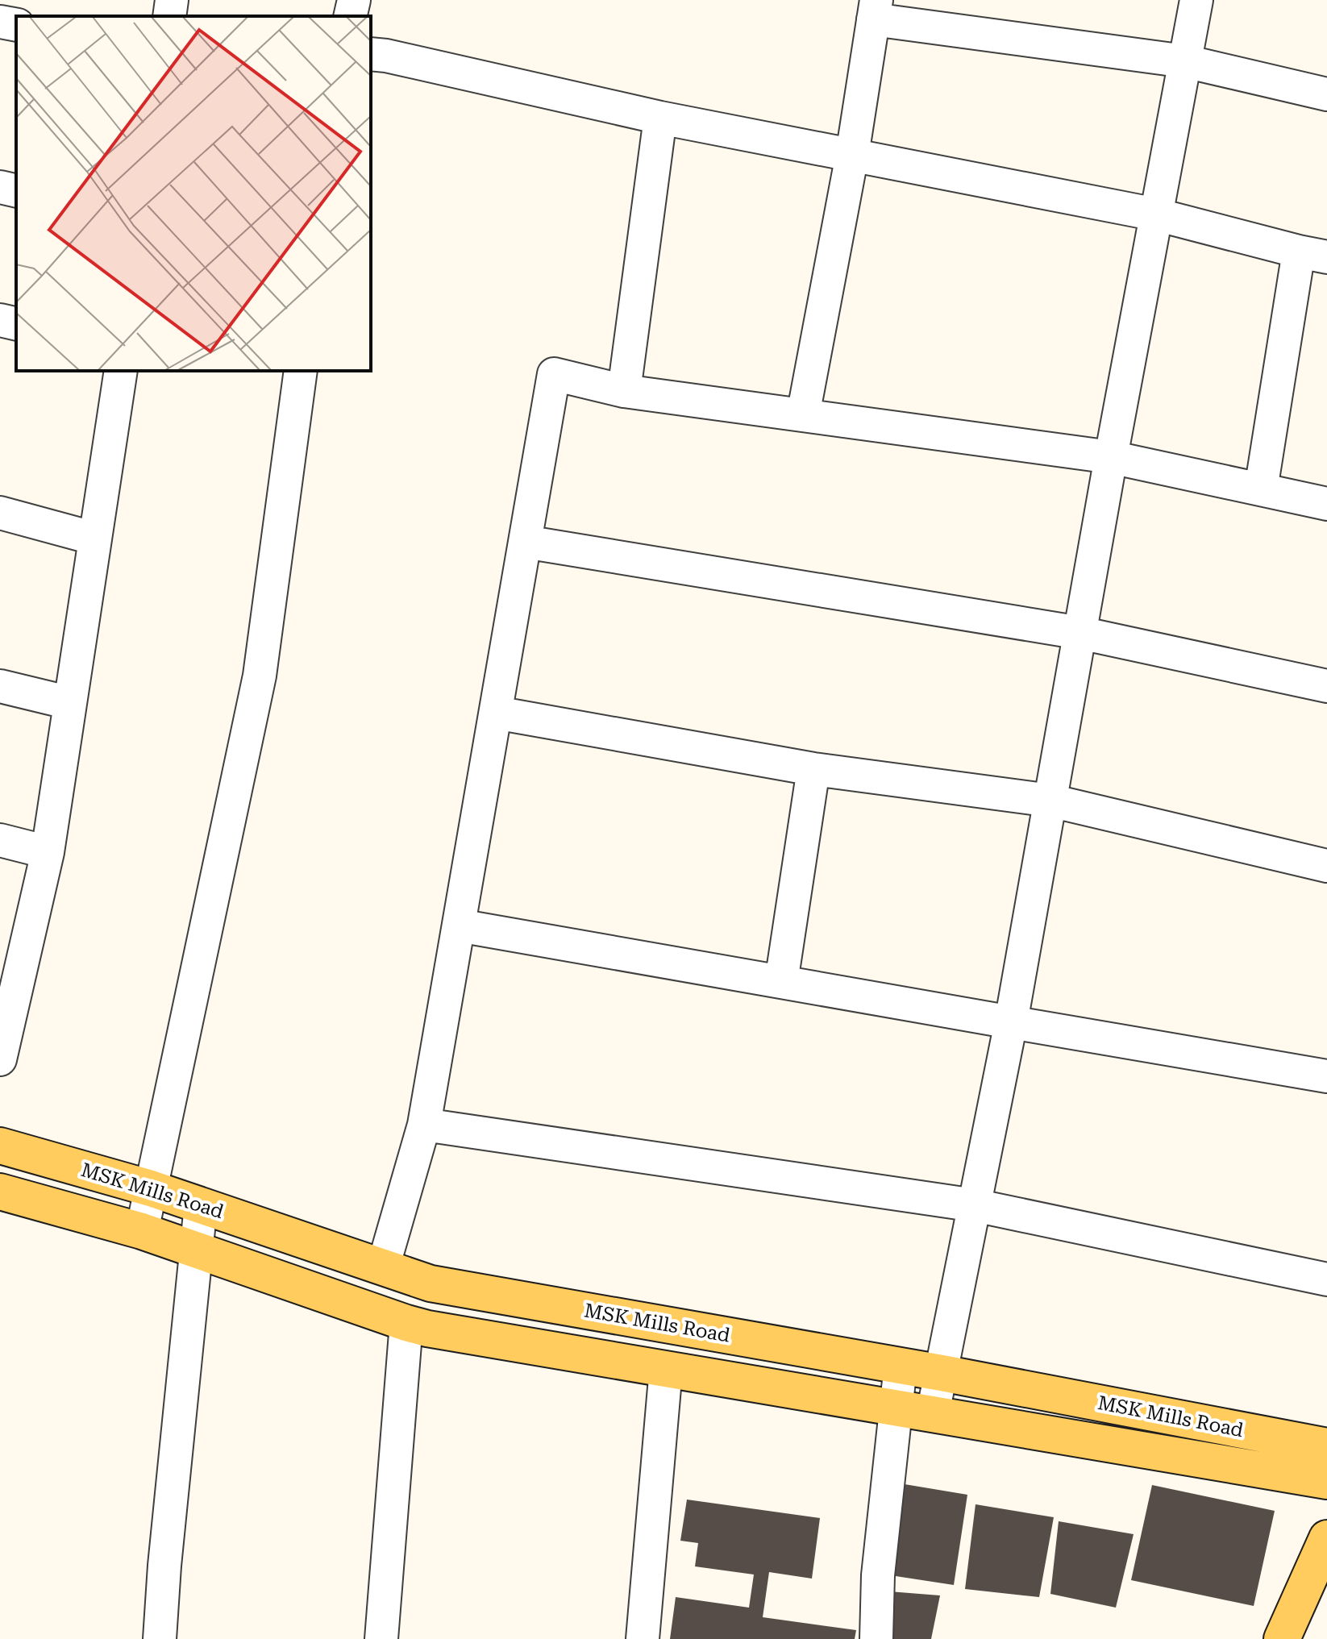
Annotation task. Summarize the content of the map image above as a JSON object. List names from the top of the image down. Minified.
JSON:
{"streets":{"main road":["MSK Mills Road"]}}
